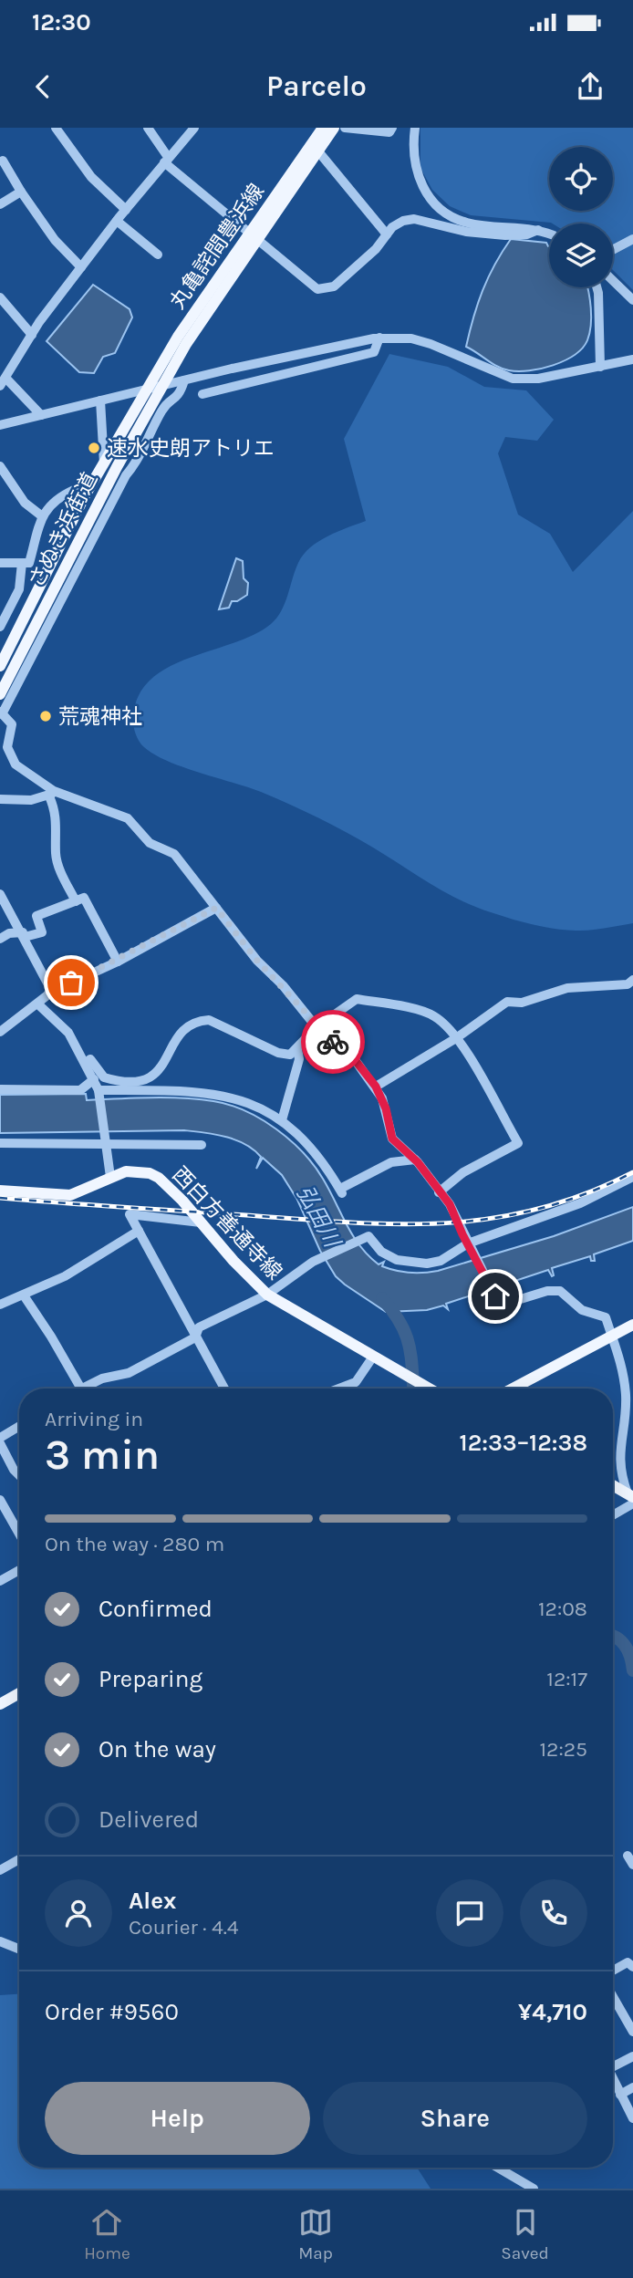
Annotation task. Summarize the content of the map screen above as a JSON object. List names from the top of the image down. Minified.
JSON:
{"streets":{"main road":["丸亀詫間豊浜線","さぬき浜街道","西白方善通寺線"]},"crossings":[["丸亀詫間豊浜線","さぬき浜街道"]],"water":["弘田川"],"places":["速水史朗アトリエ","荒魂神社"],"page":{"status":"12:30","header":"Parcelo","heading":["3 min","Arriving in","12:33–12:38"],"panel":["Alex","Courier · 4.4","Order #9560","¥4,710"],"bar":"On the way · 280 m","list":[["Confirmed","12:08"],["Preparing","12:17"],["On the way","12:25"],"Delivered"],"buttons":["Help","Share"],"tabs":["Home","Map","Saved"]}}
